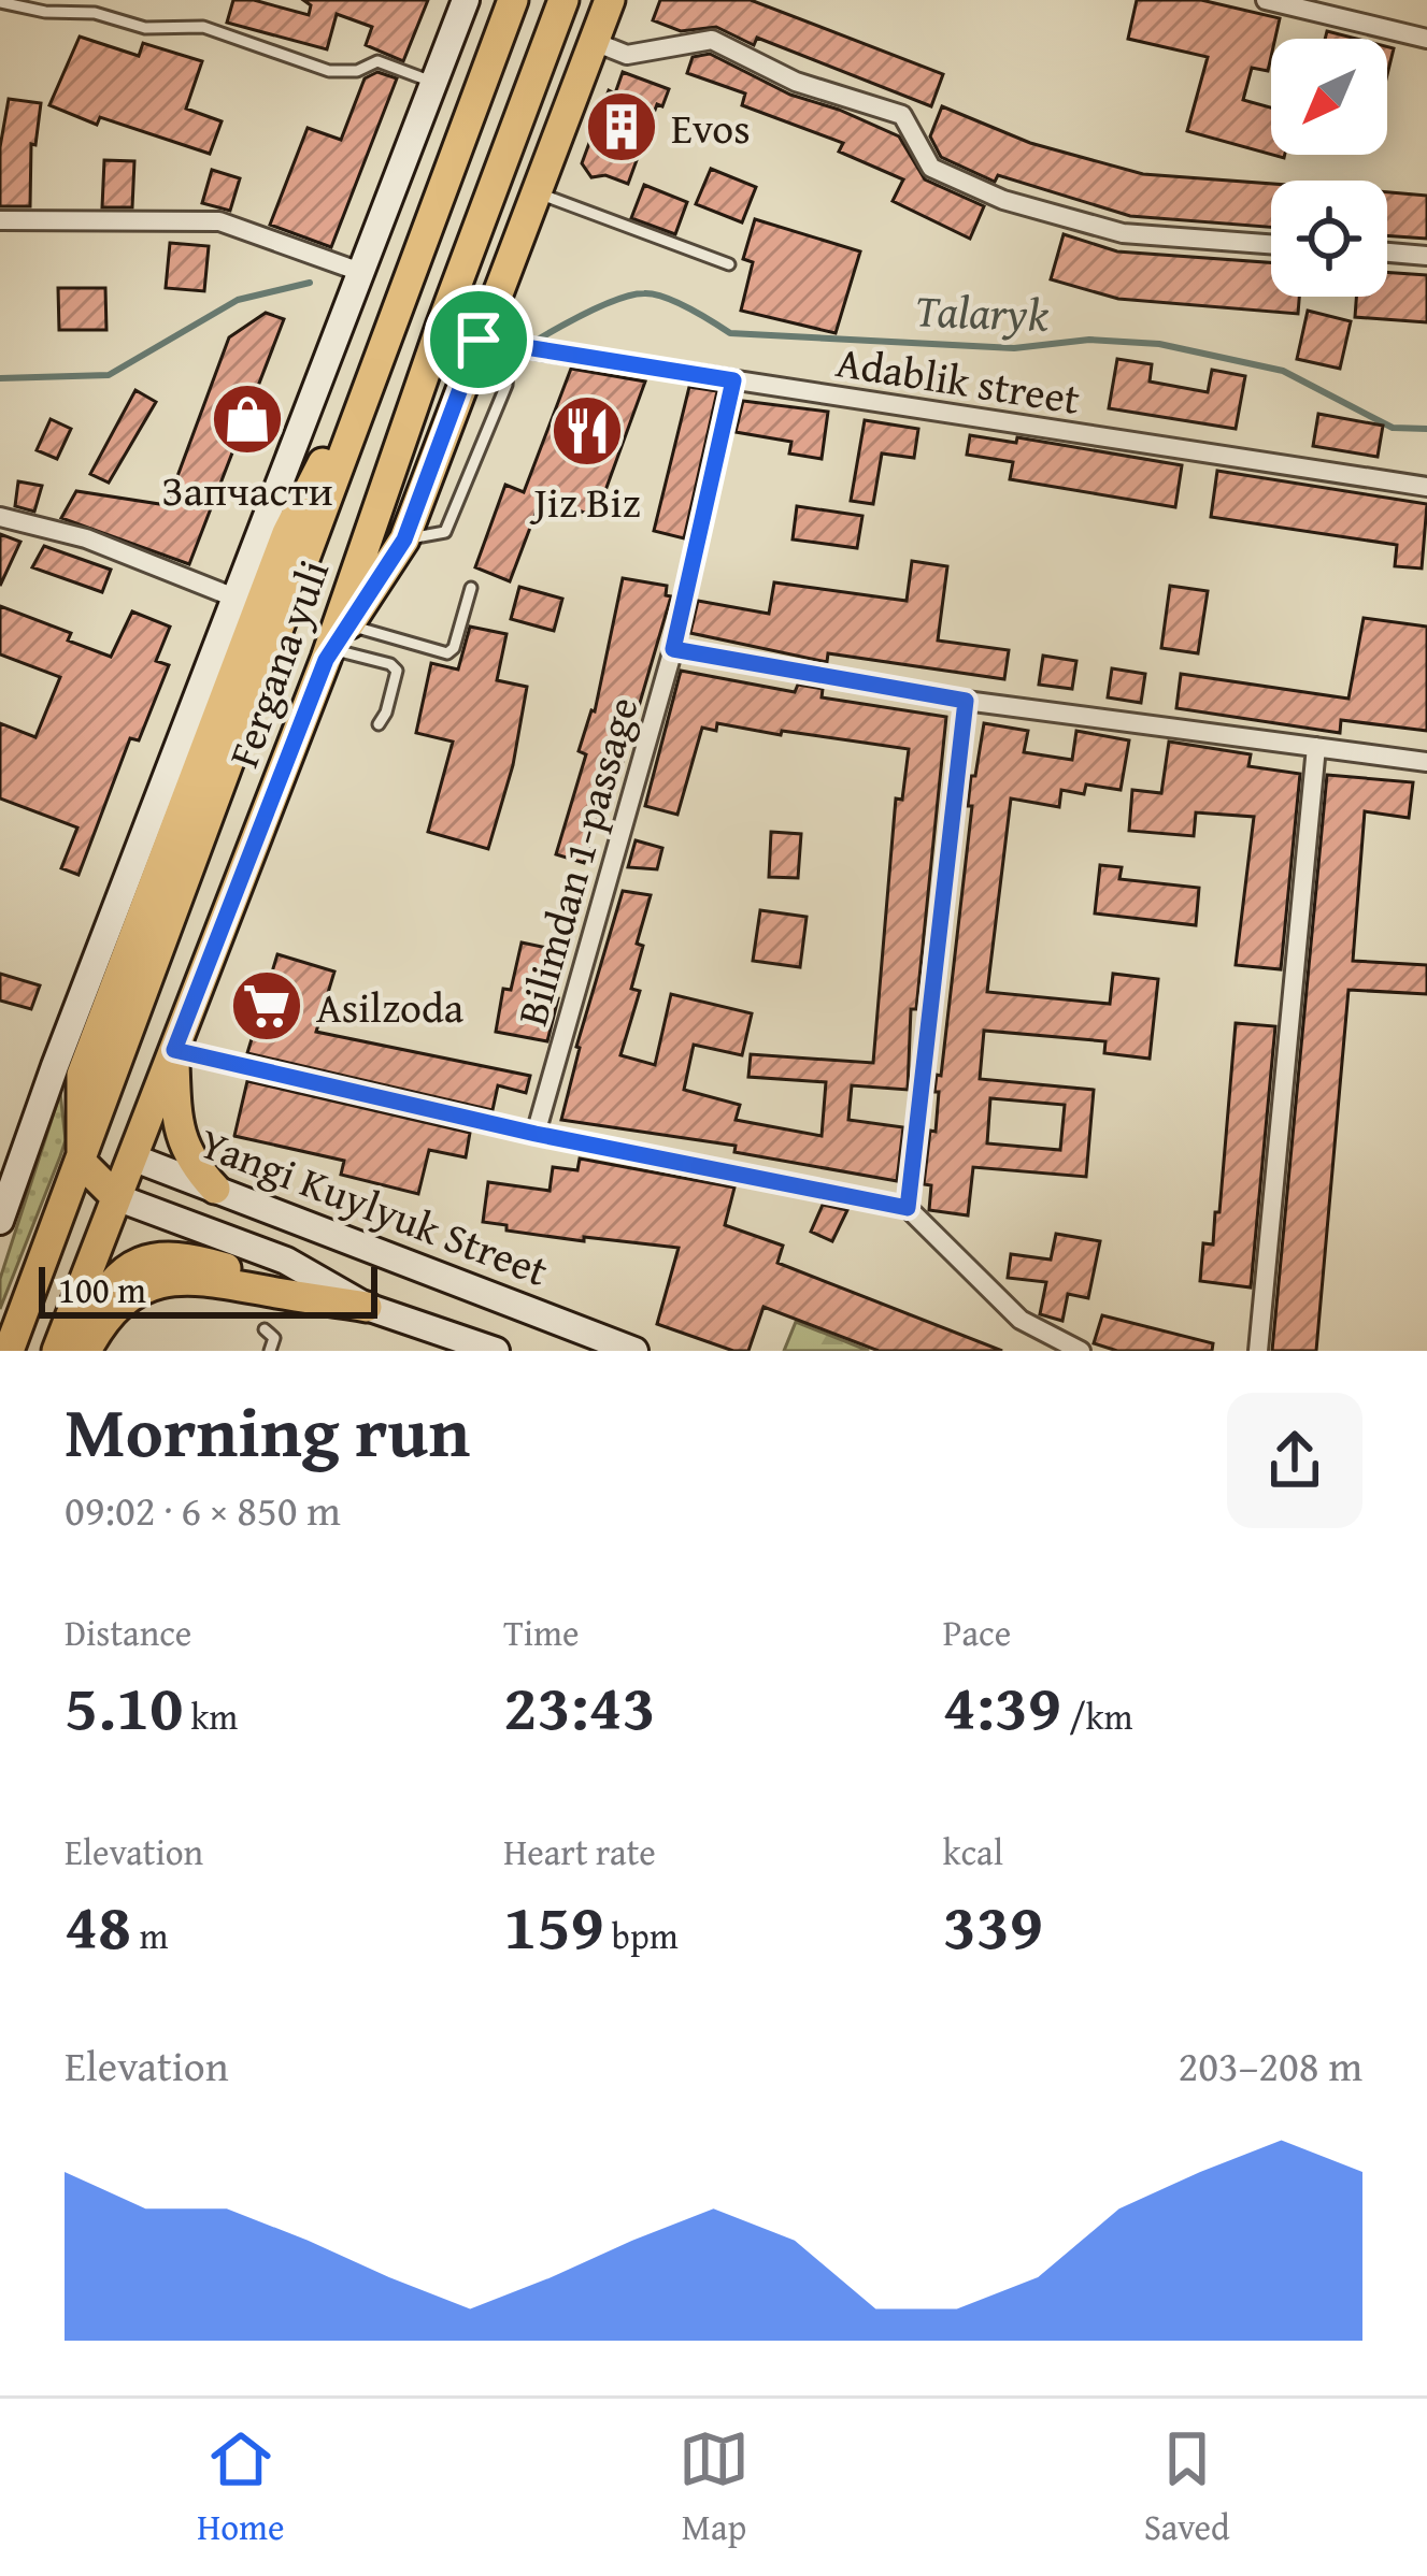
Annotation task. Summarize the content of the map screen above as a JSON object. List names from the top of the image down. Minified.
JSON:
{"streets":{"main road":["Fergana yuli","Yangi Kuylyuk Street"],"street":["Adablik street","Bilimdan 1-passage"]},"crossings":[["Adablik street","Bilimdan 1-passage"],["Fergana yuli","Yangi Kuylyuk Street"]],"water":["Talaryk"],"places":{"building":["Evos"],"shop":["Запчасти"],"restaurant":["Jiz Biz"],"supermarket":["Asilzoda"]},"scale_bar":"100 m","north":"bottom left","page":{"scale":"100 m","heading":["Morning run","09:02 · 6 × 850 m"],"stats":[["Distance","5.10 km"],["Time","23:43"],["Pace","4:39 /km"],["Elevation","48 m"],["Heart rate","159 bpm"],["kcal","339"]],"chart":["Elevation","203–208 m"],"tabs":["Home","Map","Saved"]}}
